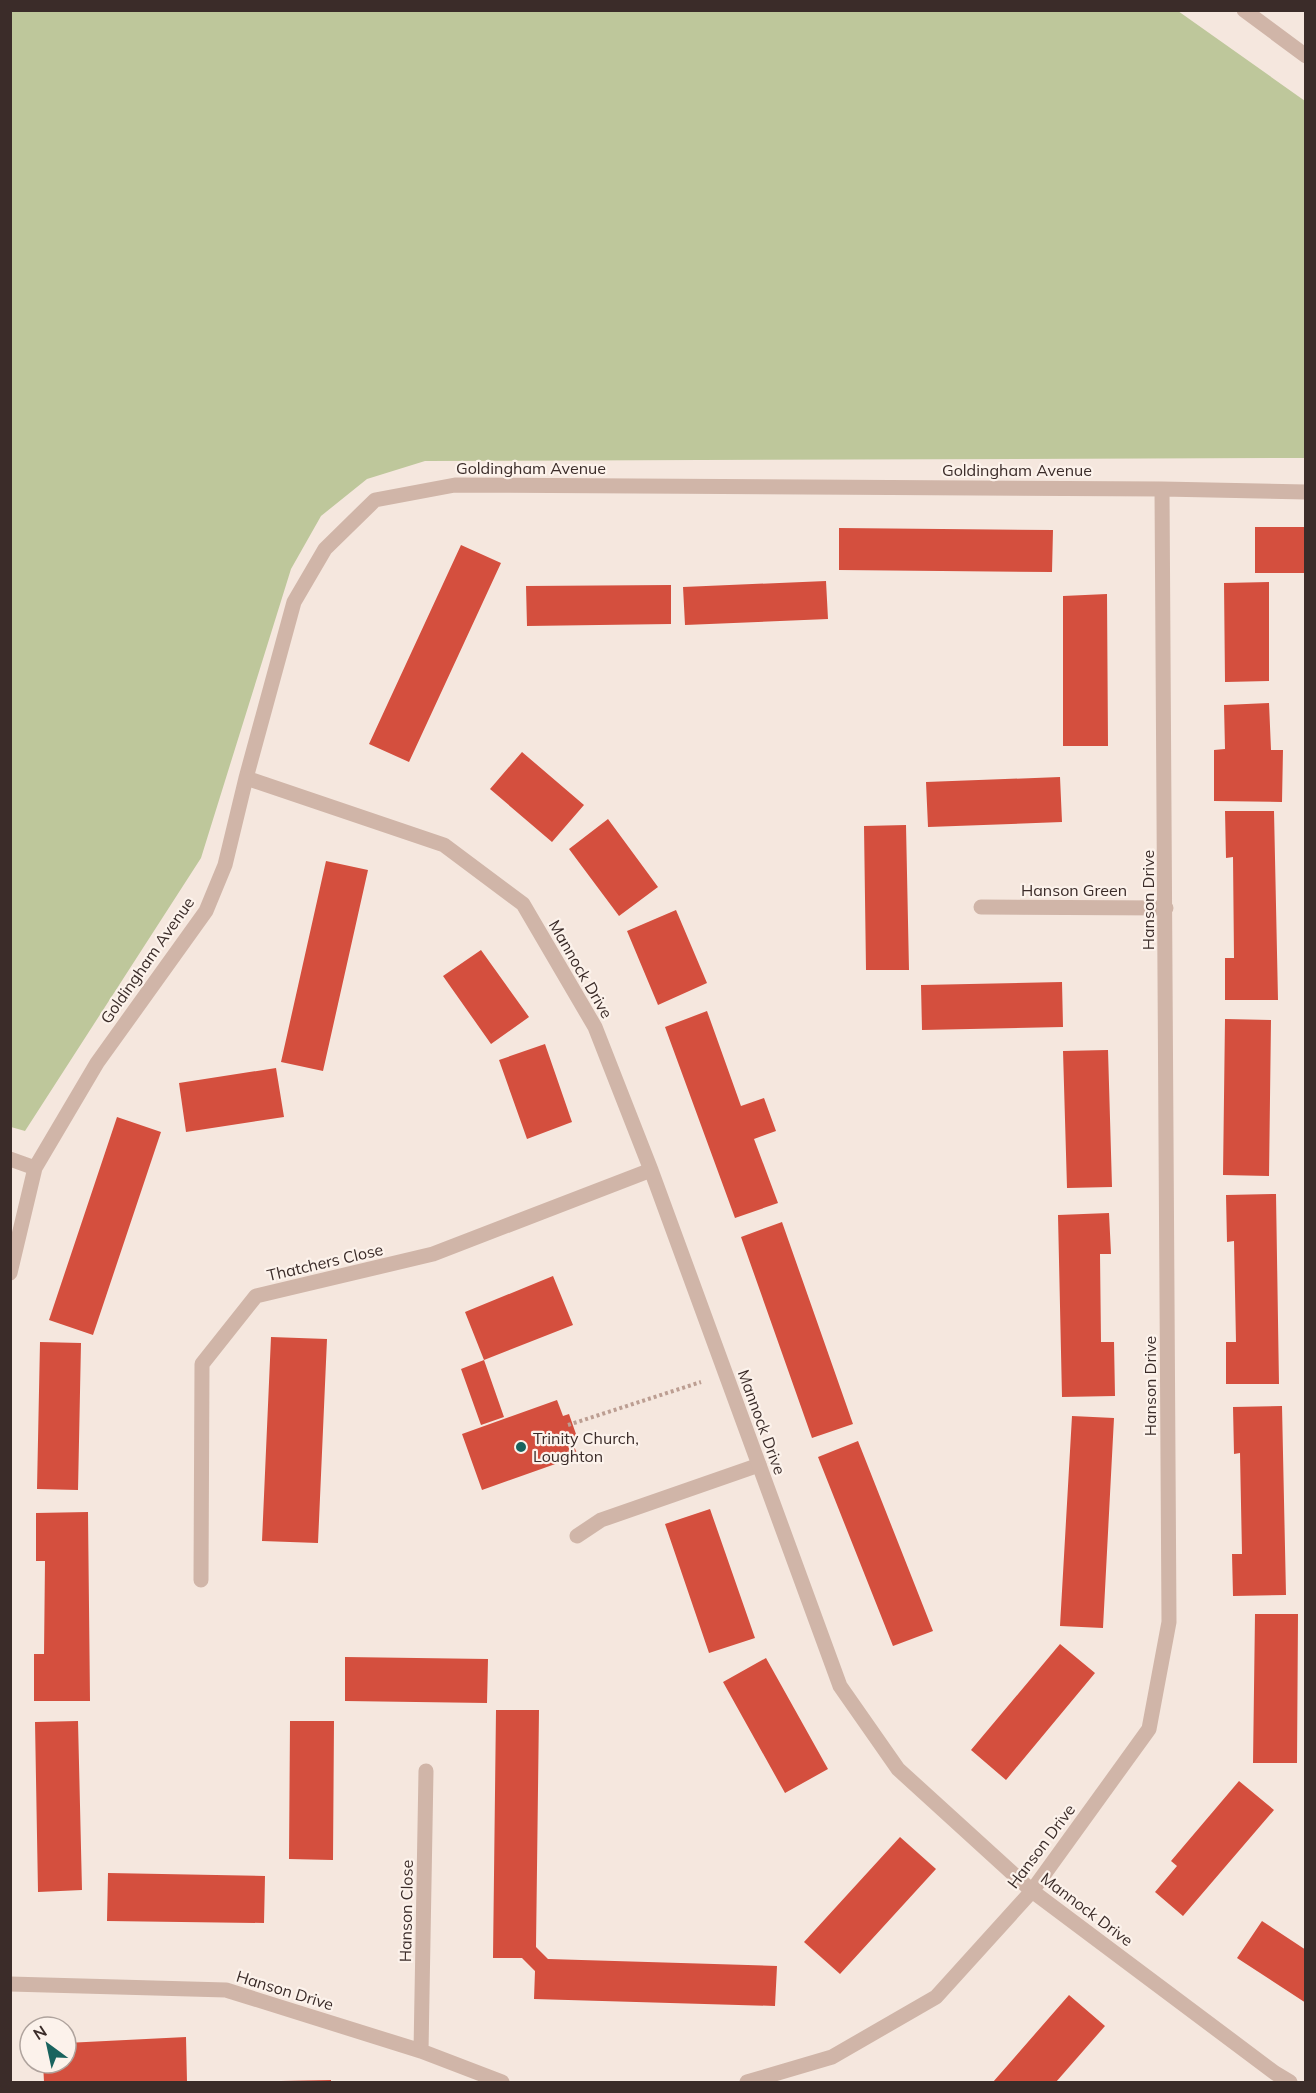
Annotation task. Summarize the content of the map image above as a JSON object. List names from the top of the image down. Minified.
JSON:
{"streets":{"street":["Goldingham Avenue","Hanson Green","Hanson Drive","Mannock Drive","Thatchers Close","Hanson Close"]},"crossings":[["Goldingham Avenue","Hanson Drive"],["Goldingham Avenue","Mannock Drive"],["Hanson Green","Hanson Drive"],["Hanson Drive","Mannock Drive"],["Hanson Drive","Hanson Close"],["Mannock Drive","Thatchers Close"]],"places":["Trinity Church, Loughton"],"north":"top left"}
